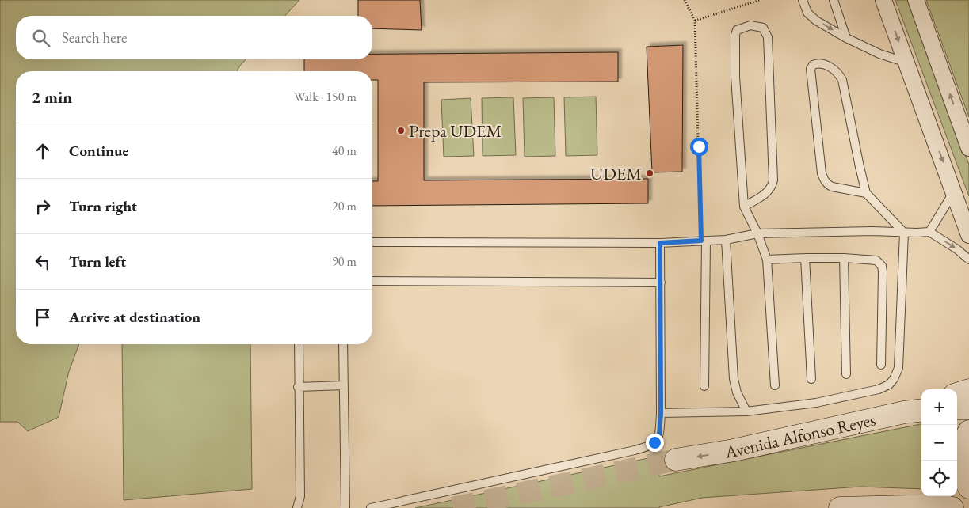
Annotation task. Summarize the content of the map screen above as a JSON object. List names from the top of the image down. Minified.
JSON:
{"streets":{"main road":["Avenida Alfonso Reyes"]},"places":["Prepa UDEM","UDEM"],"page":{"search":"Search here","heading":["2 min","Walk · 150 m"],"list":[["Continue","40 m"],["Turn right","20 m"],["Turn left","90 m"],"Arrive at destination"],"map_buttons":["+","−"]}}
